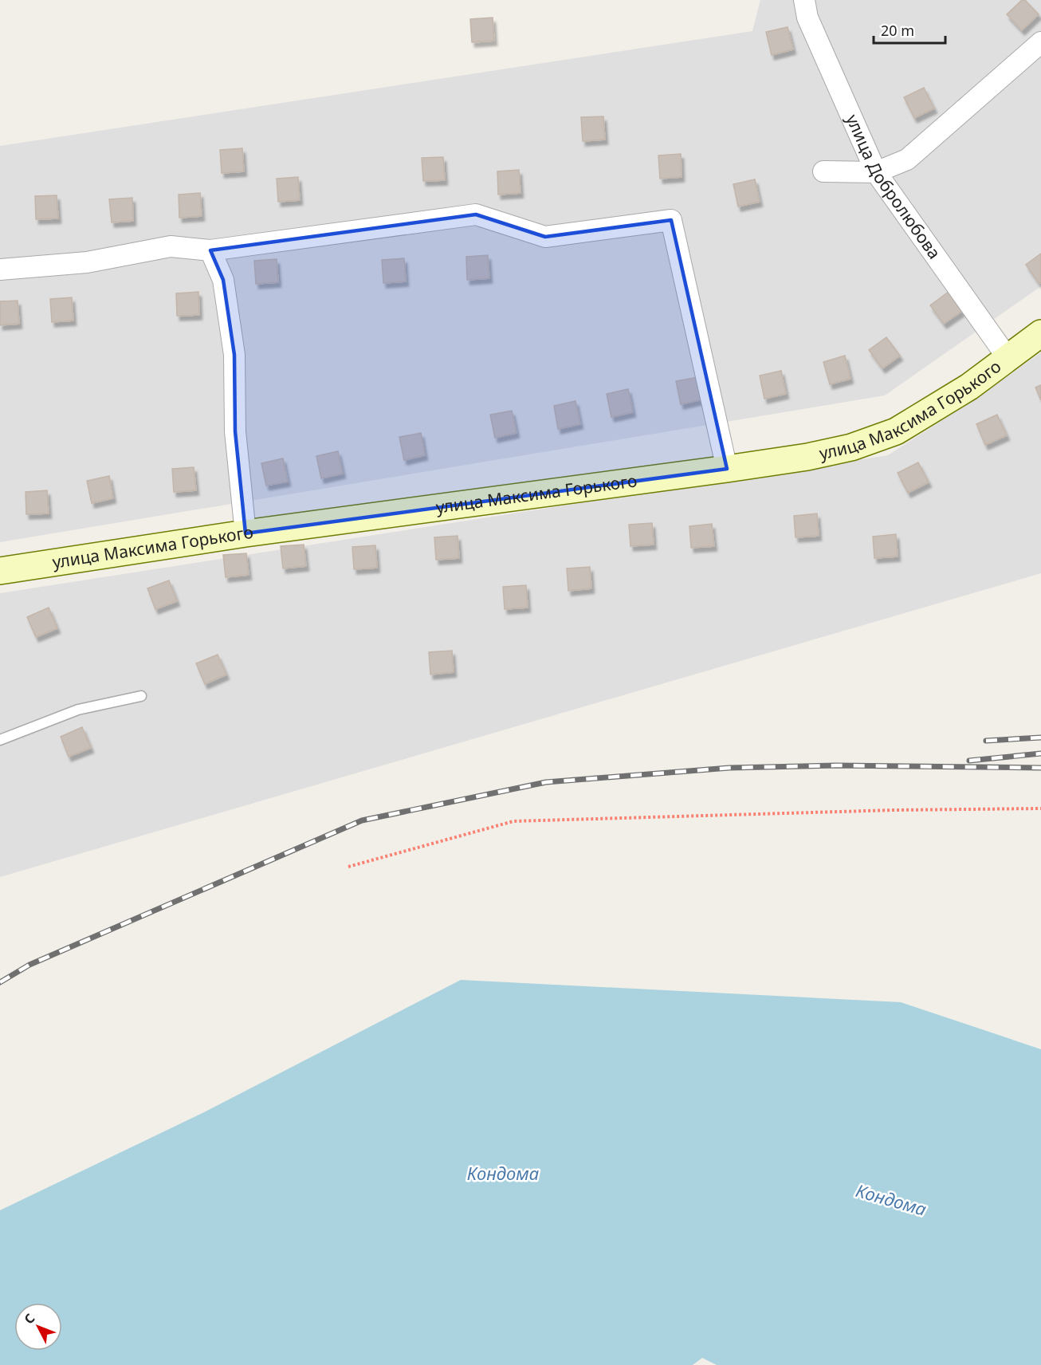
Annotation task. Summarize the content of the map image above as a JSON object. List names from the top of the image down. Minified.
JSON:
{"streets":{"street":["улица Добролюбова","улица Максима Горького"]},"crossings":[["улица Добролюбова","улица Максима Горького"]],"water":["Кондома"],"scale_bar":"20 m","north":"top left"}
